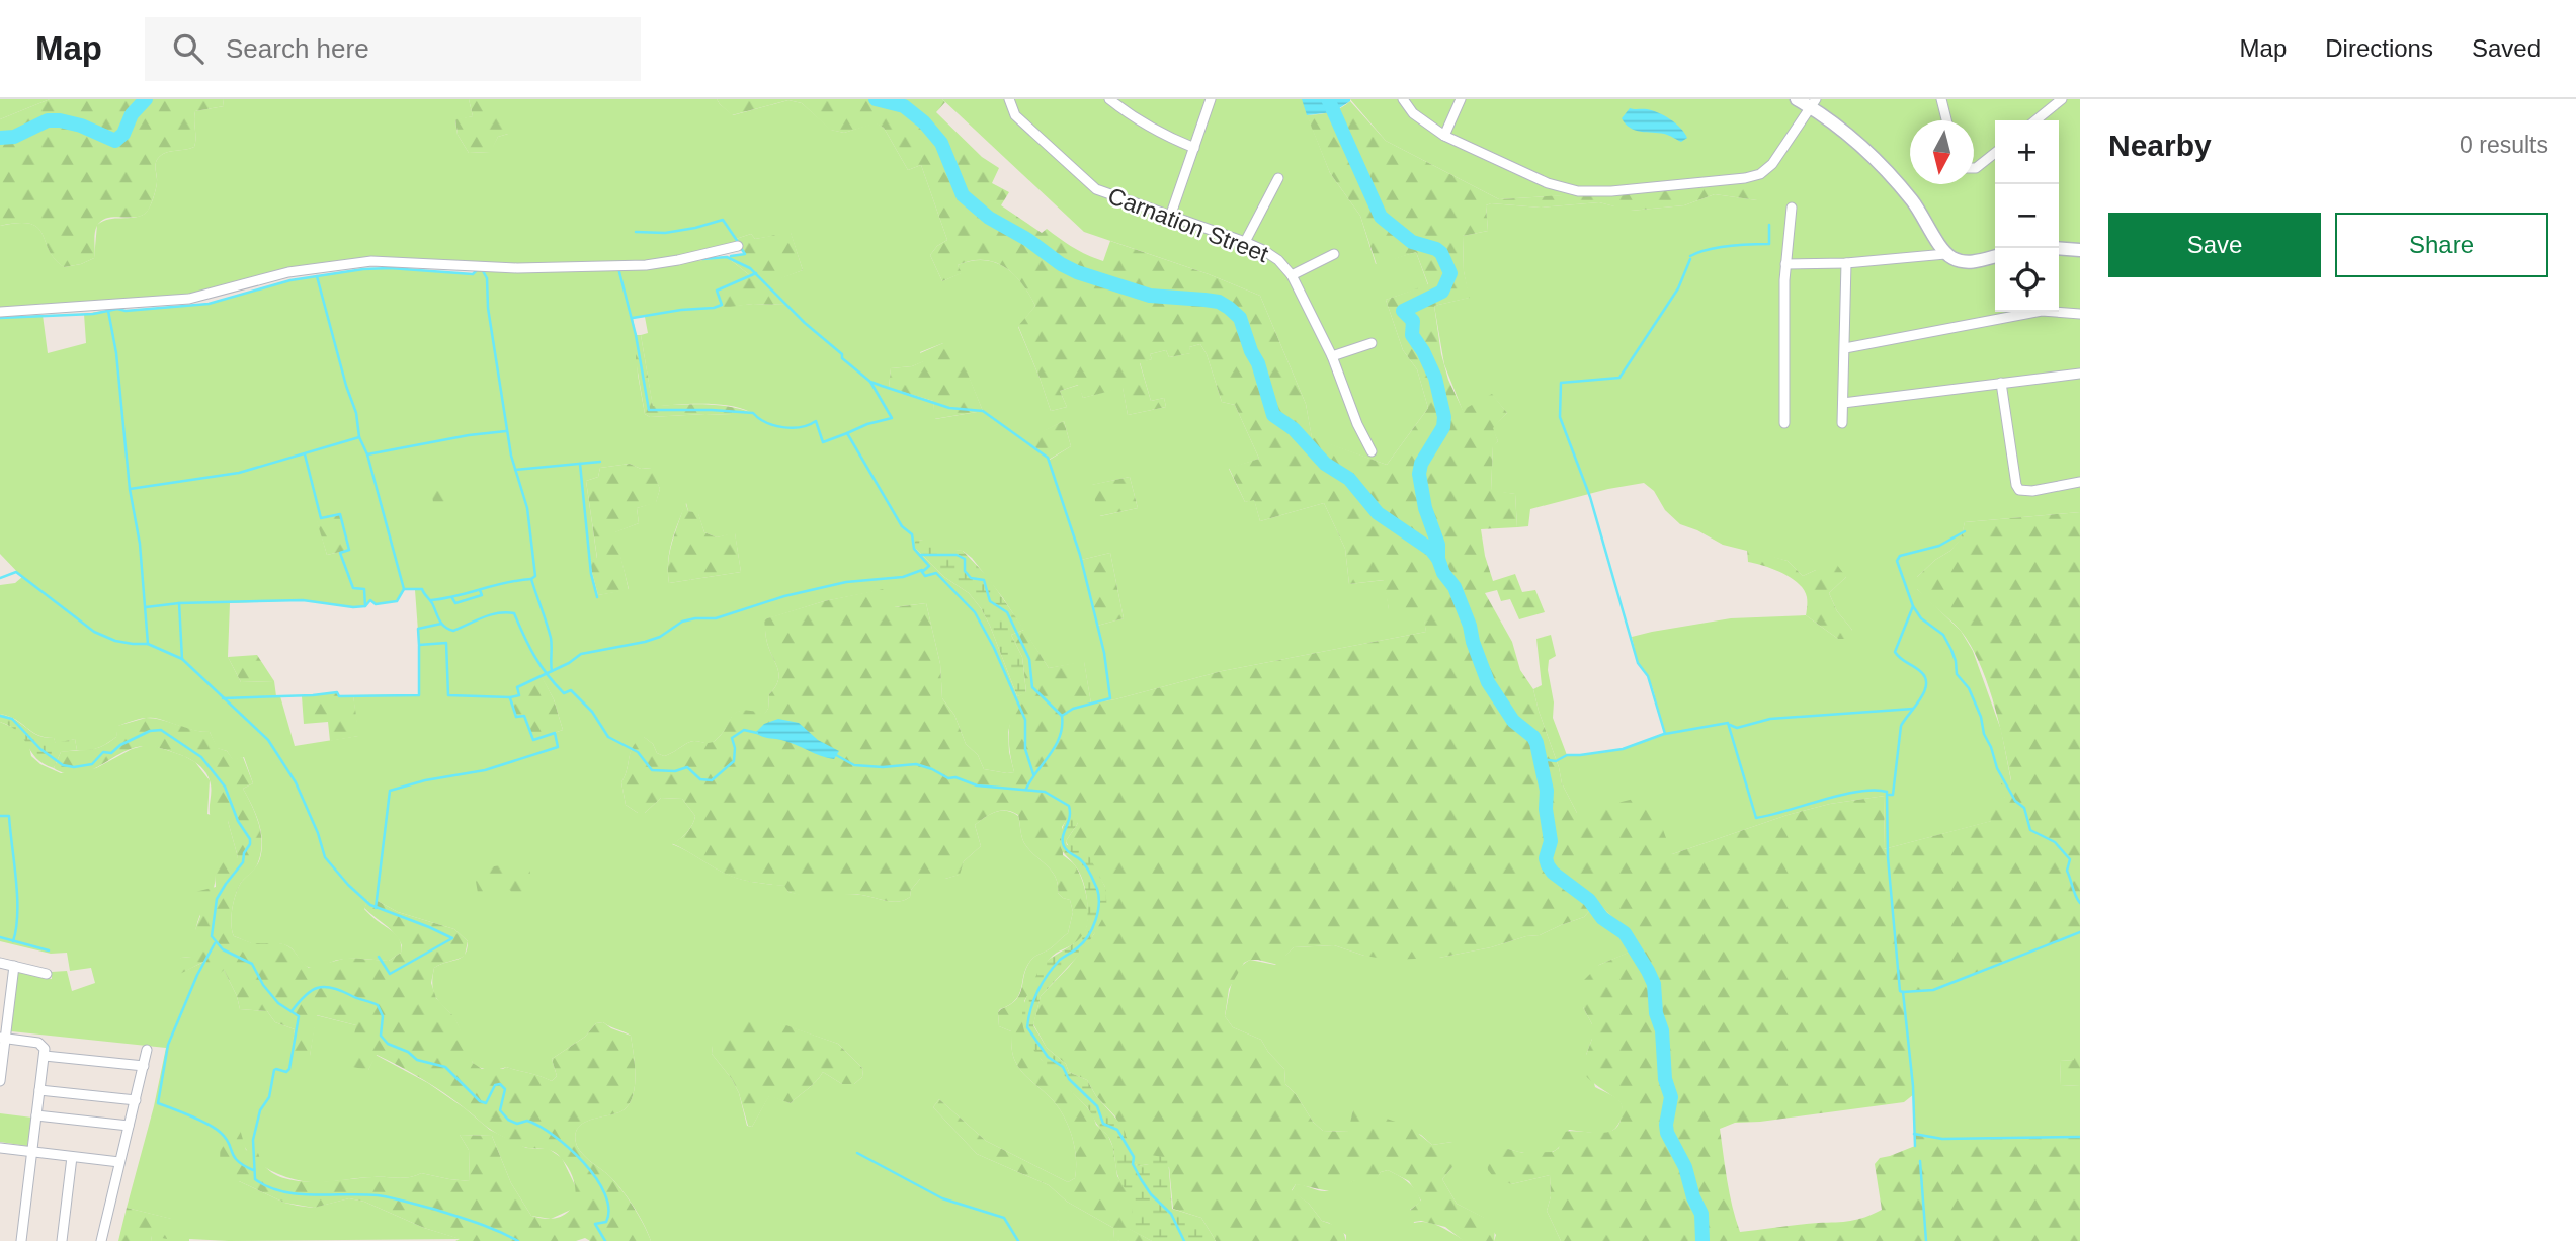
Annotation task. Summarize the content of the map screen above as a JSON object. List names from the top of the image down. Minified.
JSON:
{"streets":{"street":["Carnation Street"]},"north":"bottom","page":{"header":"Map","search":"Search here","nav":["Map","Directions","Saved"],"heading":["Nearby","0 results"],"map_buttons":["+","−"],"buttons":["Save","Share"]}}
